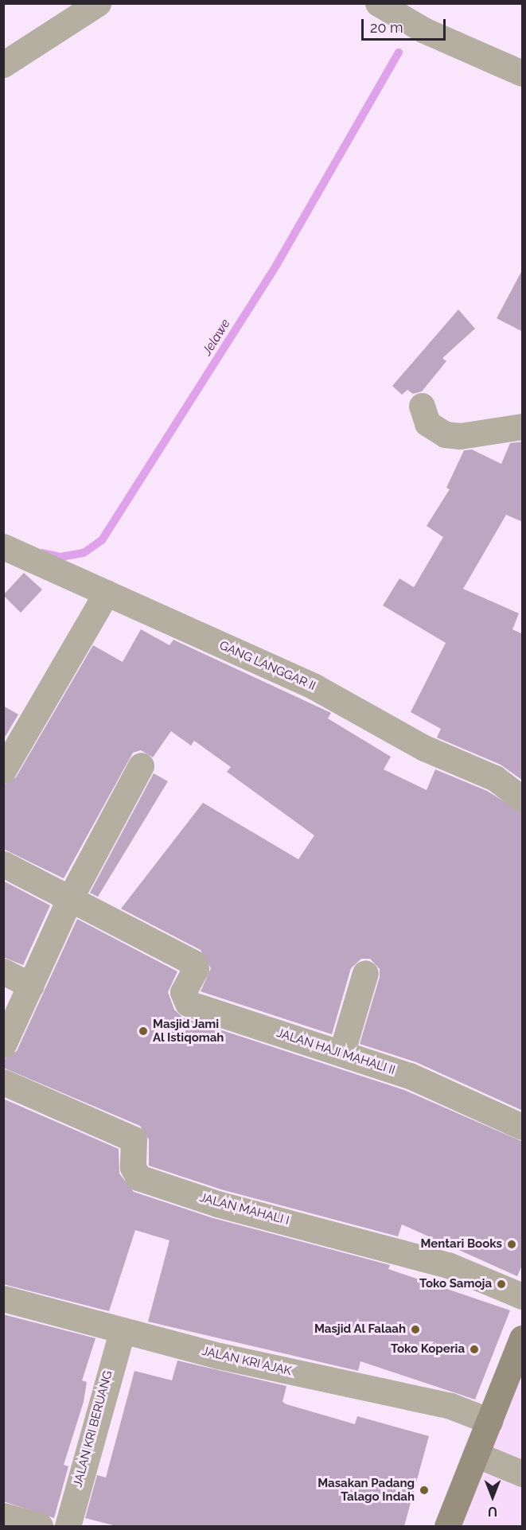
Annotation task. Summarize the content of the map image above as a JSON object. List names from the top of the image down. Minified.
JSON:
{"streets":{"street":["GANG LANGGAR II","JALAN HAJI MAHALI II","JALAN MAHALI I","JALAN KRI AJAK","JALAN KRI BERUANG"]},"crossings":[["JALAN KRI AJAK","JALAN KRI BERUANG"]],"water":["Jelawe"],"places":["Masjid Jami Al Istiqomah","Mentari Books","Toko Samoja","Masjid Al Falaah","Toko Koperia","Masakan Padang Talago Indah"],"scale_bar":"20 m","north":"bottom"}
